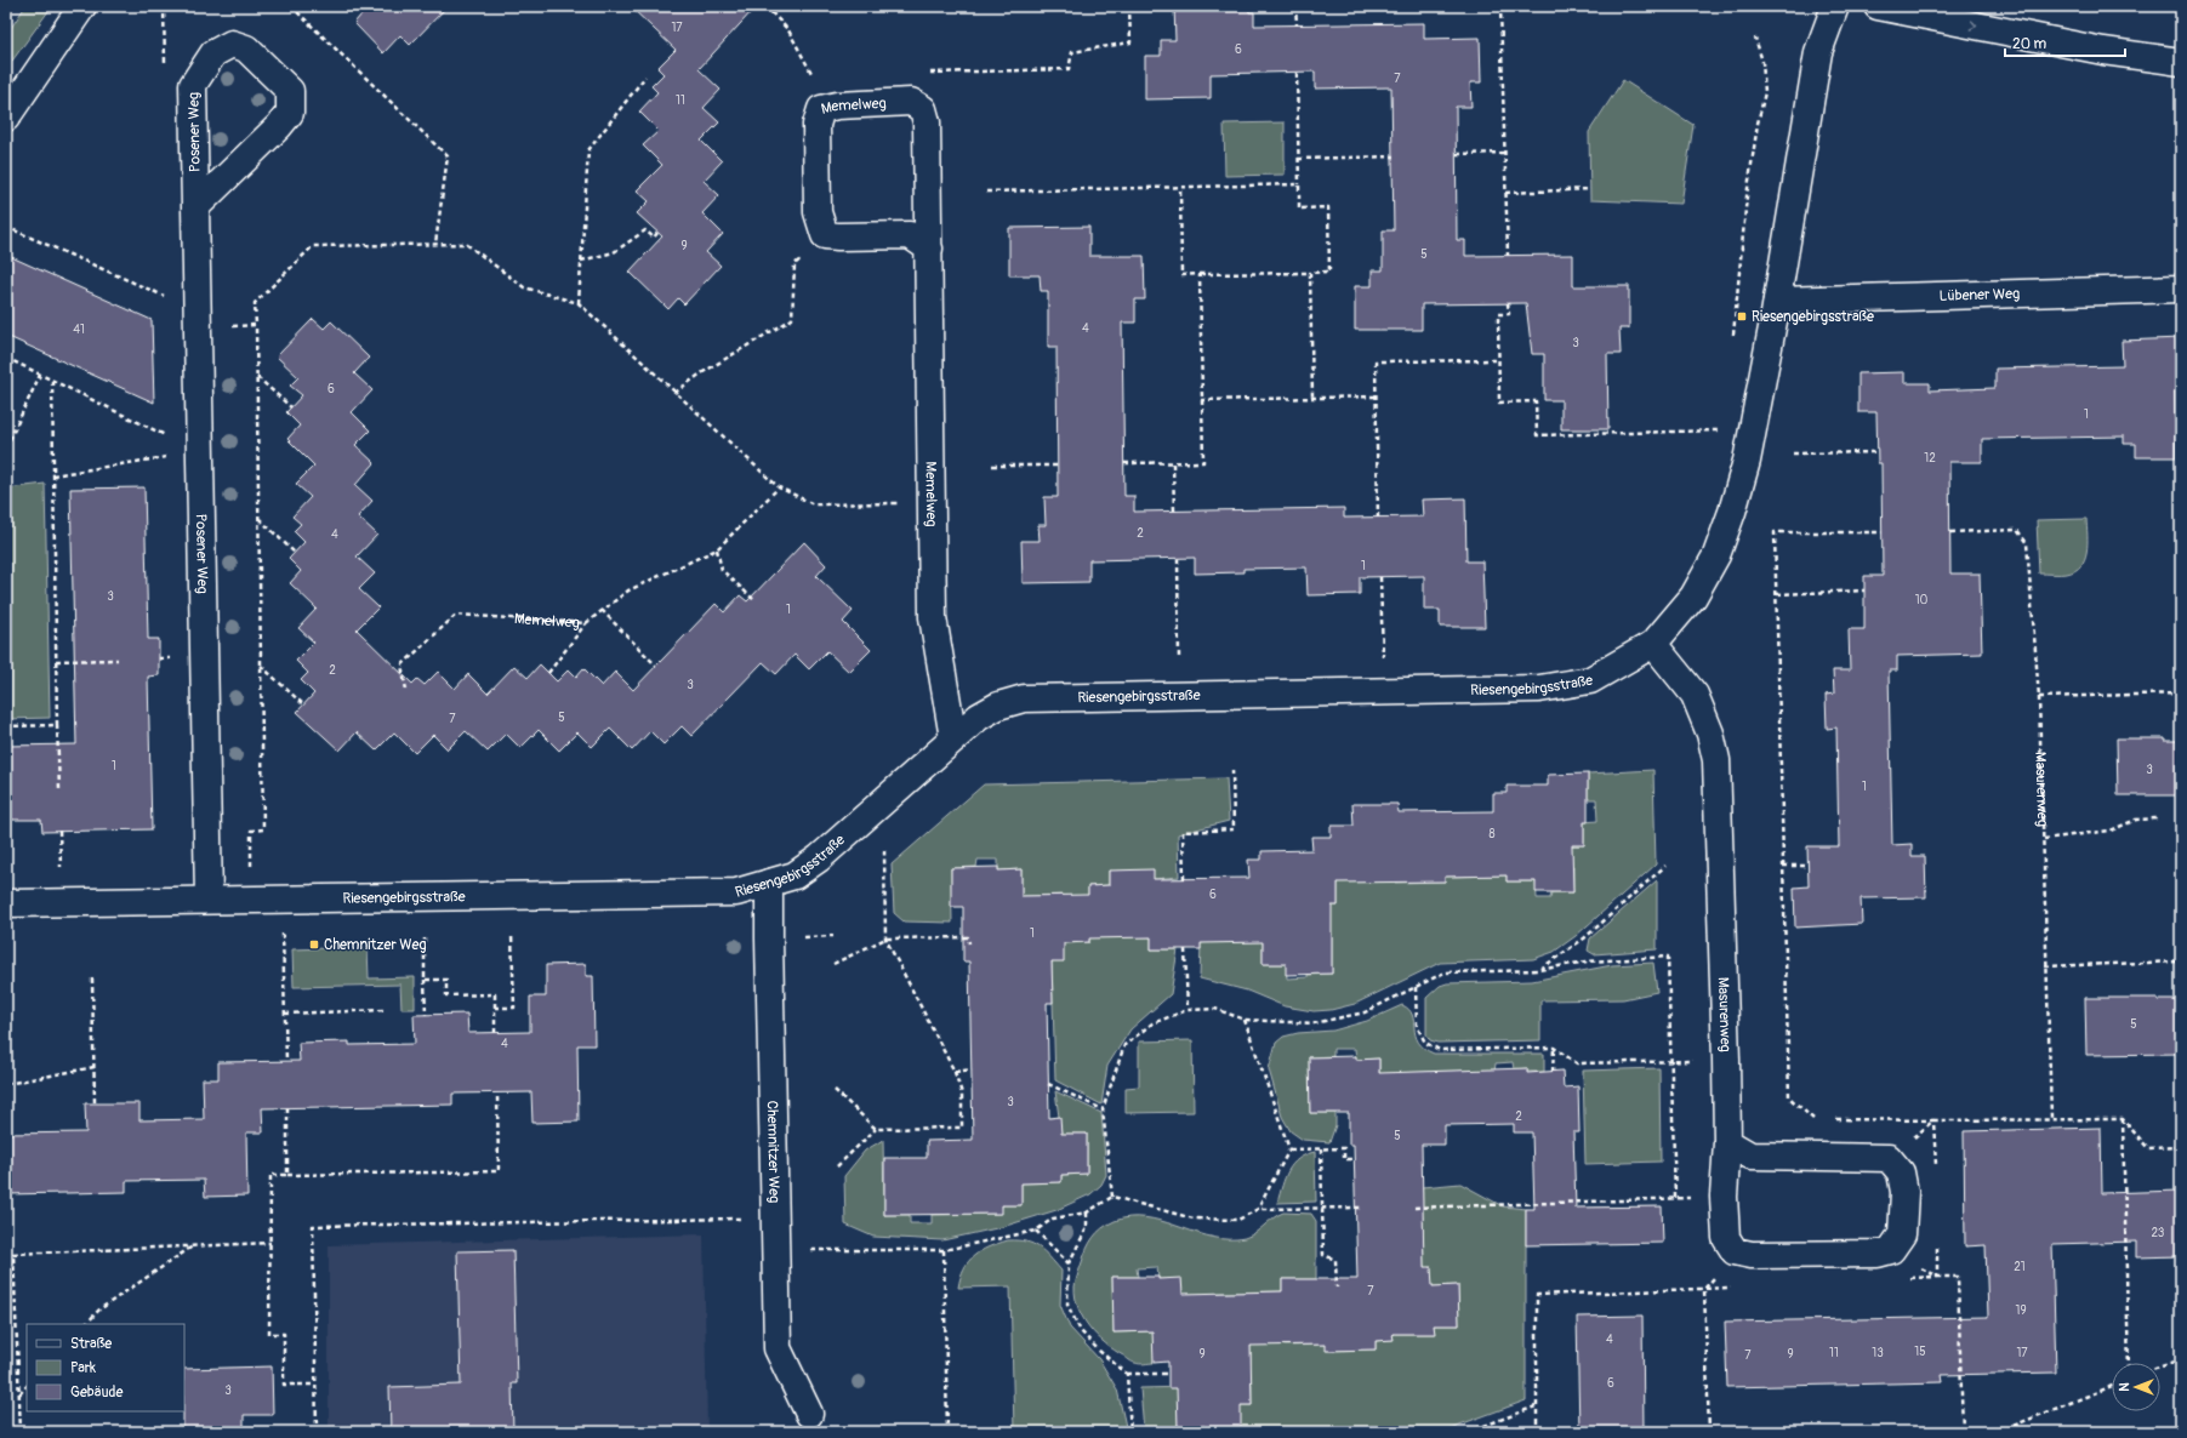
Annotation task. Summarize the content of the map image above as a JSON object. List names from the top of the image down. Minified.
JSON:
{"streets":{"street":["Memelweg","Posener Weg","Lübener Weg","Riesengebirgsstraße","Masurenweg","Chemnitzer Weg"]},"crossings":[["Memelweg","Riesengebirgsstraße"],["Posener Weg","Riesengebirgsstraße"],["Lübener Weg","Riesengebirgsstraße"],["Riesengebirgsstraße","Masurenweg"],["Riesengebirgsstraße","Chemnitzer Weg"]],"places":{"transit":["Riesengebirgsstraße","Chemnitzer Weg"]},"house_numbers":["17","6","7","11","9","5","4","41","3","6","1","12","2","4","1","3","10","1","2","3","5","7","1","3","1","8","6","1","5","4","3","2","5","23","21","7","19","4","15","11","13","17","9","9","7","6","3"],"legend":["Straße","Park","Gebäude"],"scale_bar":"20 m","north":"left"}
